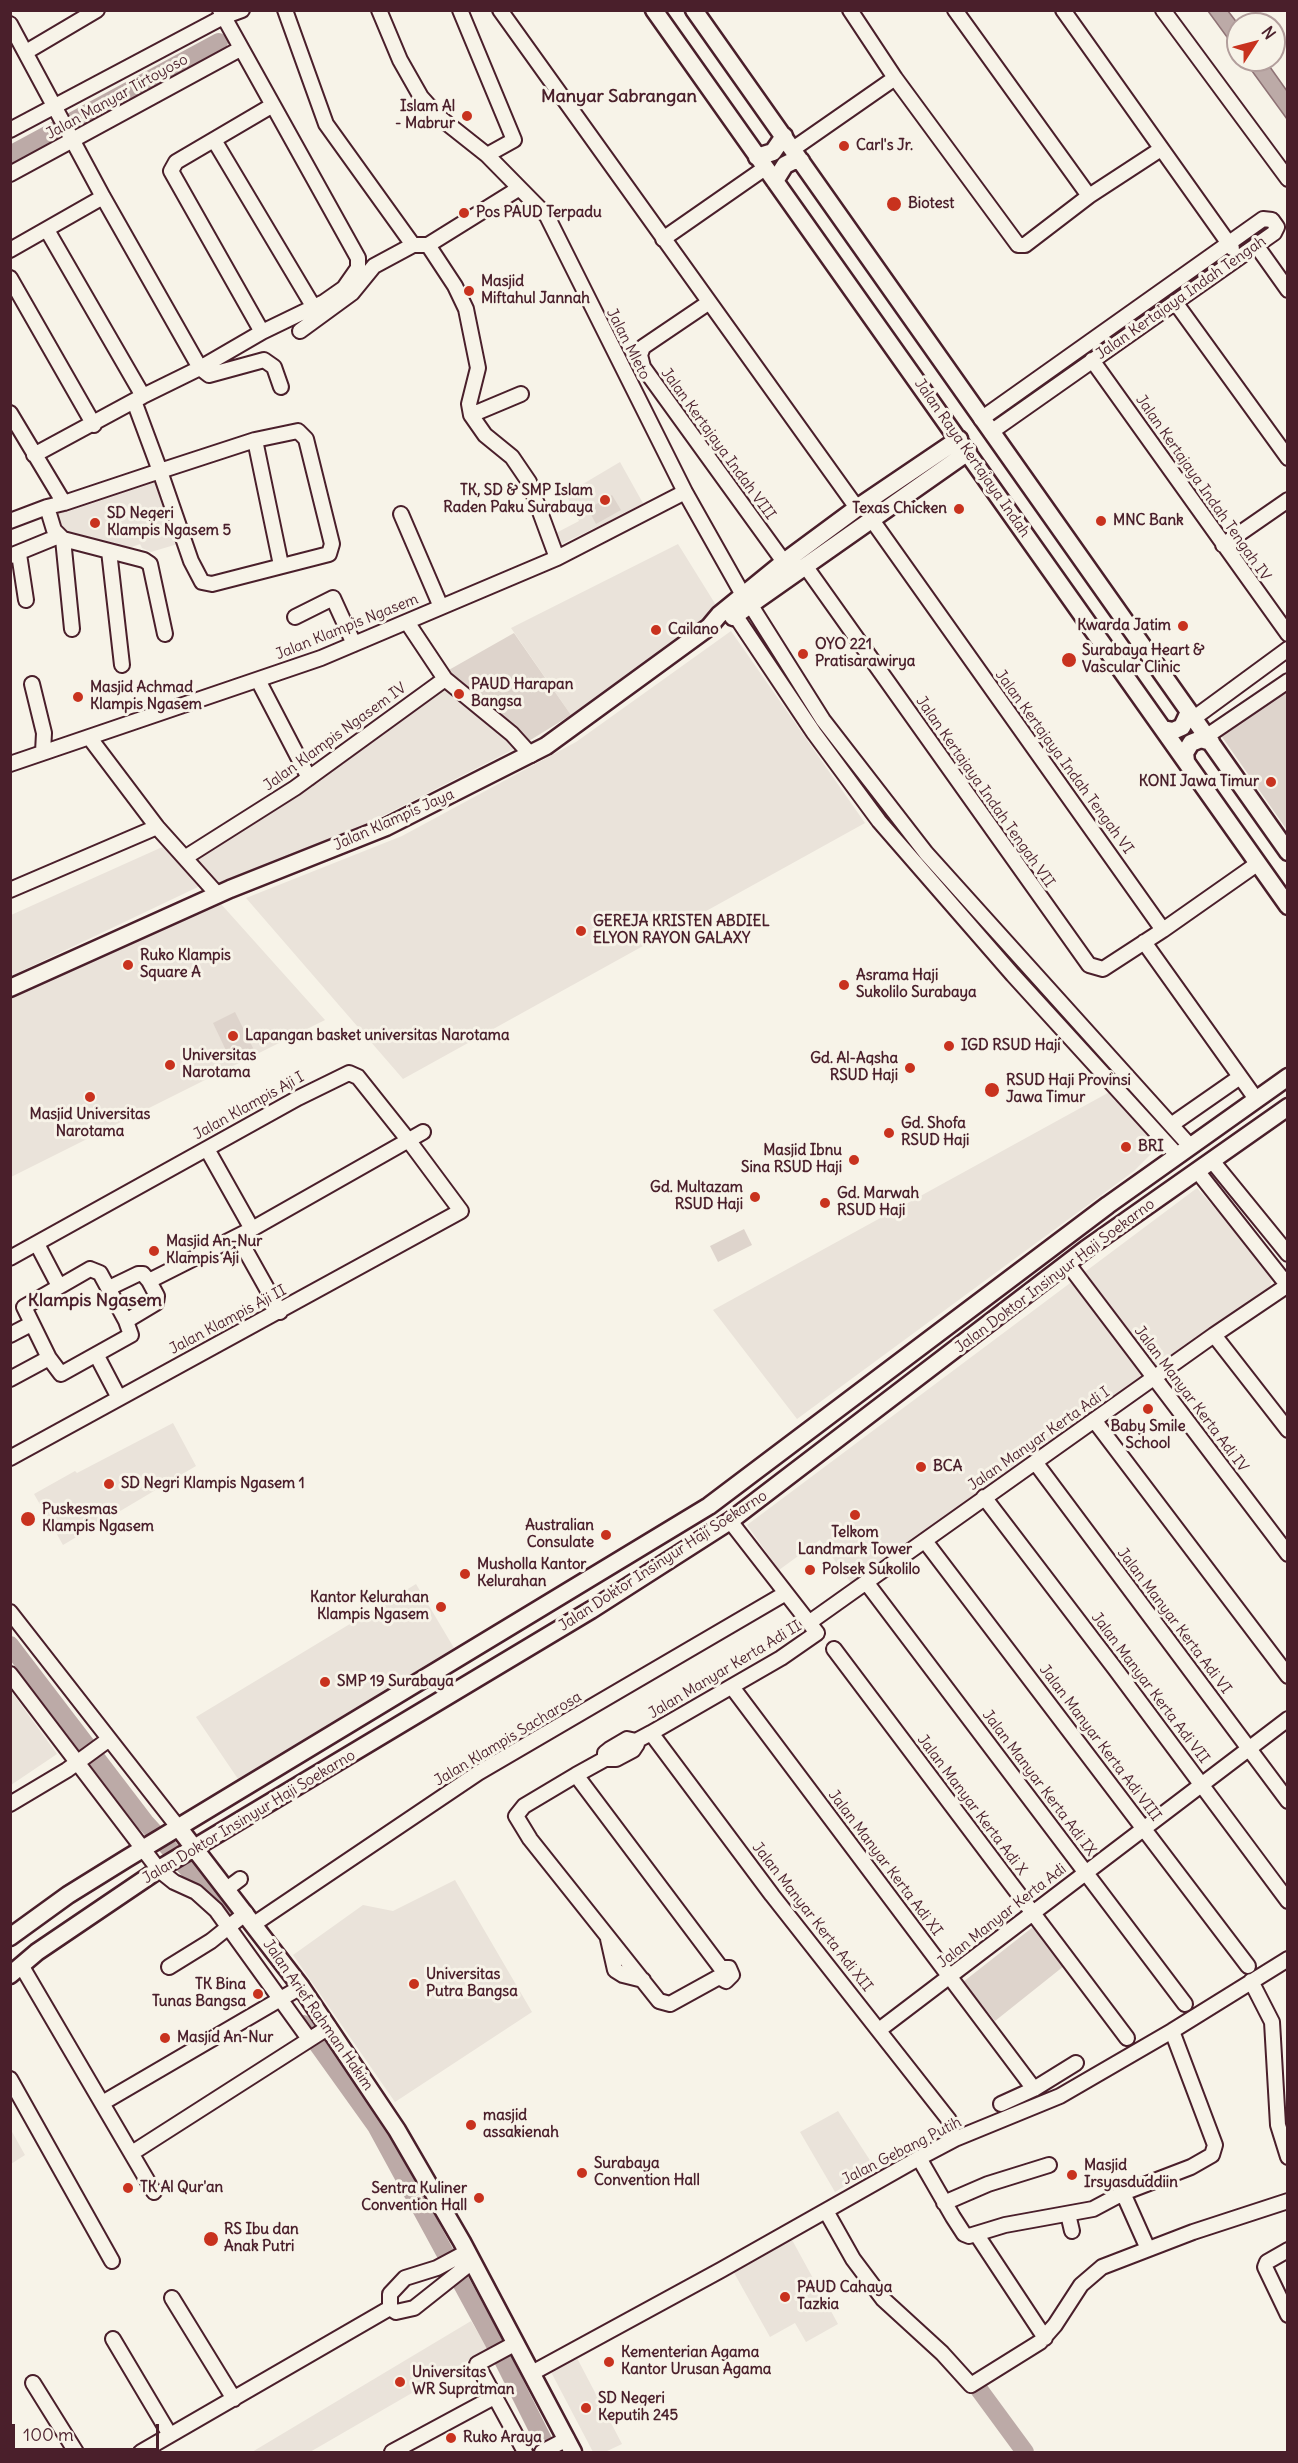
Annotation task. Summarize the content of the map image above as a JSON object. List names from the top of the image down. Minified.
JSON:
{"streets":{"main road":["Jalan Raya Kertajaya Indah","Jalan Klampis Jaya","Jalan Doktor Insinyur Haji Soekarno","Jalan Arief Rahman Hakim"],"street":["Jalan Manyar Tirtoyoso","Jalan Kertajaya Indah Tengah","Jalan Mleto","Jalan Kertajaya Indah VIII","Jalan Kertajaya Indah Tengah IV","Jalan Klampis Ngasem","Jalan Klampis Ngasem IV","Jalan Kertajaya Indah Tengah VI","Jalan Kertajaya Indah Tengah VII","Jalan Klampis Aji I","Jalan Klampis Aji II","Jalan Manyar Kerta Adi IV","Jalan Manyar Kerta Adi I","Jalan Manyar Kerta Adi VI","Jalan Manyar Kerta Adi II","Jalan Manyar Kerta Adi VII","Jalan Klampis Sacharosa","Jalan Manyar Kerta Adi VIII","Jalan Manyar Kerta Adi IX","Jalan Manyar Kerta Adi X","Jalan Manyar Kerta Adi XI","Jalan Manyar Kerta Adi","Jalan Manyar Kerta Adi XII","Jalan Gebang Putih"]},"crossings":[["Jalan Kertajaya Indah Tengah","Jalan Raya Kertajaya Indah"],["Jalan Kertajaya Indah Tengah","Jalan Kertajaya Indah Tengah IV"],["Jalan Mleto","Jalan Klampis Ngasem"],["Jalan Mleto","Jalan Klampis Jaya"],["Jalan Kertajaya Indah Tengah VI","Jalan Kertajaya Indah Tengah VII"],["Jalan Klampis Aji I","Jalan Klampis Aji II"],["Jalan Doktor Insinyur Haji Soekarno","Jalan Manyar Kerta Adi IV"],["Jalan Doktor Insinyur Haji Soekarno","Jalan Manyar Kerta Adi II"],["Jalan Doktor Insinyur Haji Soekarno","Jalan Arief Rahman Hakim"],["Jalan Manyar Kerta Adi IV","Jalan Manyar Kerta Adi I"],["Jalan Manyar Kerta Adi I","Jalan Manyar Kerta Adi VI"],["Jalan Manyar Kerta Adi I","Jalan Manyar Kerta Adi II"],["Jalan Manyar Kerta Adi I","Jalan Manyar Kerta Adi VII"],["Jalan Manyar Kerta Adi I","Jalan Manyar Kerta Adi VIII"],["Jalan Manyar Kerta Adi I","Jalan Manyar Kerta Adi IX"],["Jalan Manyar Kerta Adi VI","Jalan Manyar Kerta Adi"],["Jalan Manyar Kerta Adi II","Jalan Klampis Sacharosa"],["Jalan Manyar Kerta Adi II","Jalan Manyar Kerta Adi XI"],["Jalan Manyar Kerta Adi II","Jalan Manyar Kerta Adi XII"],["Jalan Manyar Kerta Adi VII","Jalan Manyar Kerta Adi"],["Jalan Klampis Sacharosa","Jalan Arief Rahman Hakim"],["Jalan Manyar Kerta Adi VIII","Jalan Manyar Kerta Adi"],["Jalan Manyar Kerta Adi IX","Jalan Manyar Kerta Adi"],["Jalan Manyar Kerta Adi X","Jalan Manyar Kerta Adi"],["Jalan Manyar Kerta Adi XI","Jalan Manyar Kerta Adi"],["Jalan Manyar Kerta Adi","Jalan Manyar Kerta Adi XII"],["Jalan Arief Rahman Hakim","Jalan Gebang Putih"]],"districts":["Manyar Sabrangan","Klampis Ngasem"],"places":["Islam Al - Mabrur","Carl's Jr.","Biotest","Pos PAUD Terpadu","Masjid Miftahul Jannah","TK, SD & SMP Islam Raden Paku Surabaya","Texas Chicken","MNC Bank","SD Negeri Klampis Ngasem 5","Kwarda Jatim","Cailano","OYO 221 Pratisarawirya","Surabaya Heart & Vascular Clinic","PAUD Harapan Bangsa","Masjid Achmad Klampis Ngasem","KONI Jawa Timur","GEREJA KRISTEN ABDIEL ELYON RAYON GALAXY","Ruko Klampis Square A","Asrama Haji Sukolilo Surabaya","Lapangan basket universitas Narotama","IGD RSUD Haji","Universitas Narotama","Gd. Al-Aqsha RSUD Haji","RSUD Haji Provinsi Jawa Timur","Masjid Universitas Narotama","Gd. Shofa RSUD Haji","BRI","Masjid Ibnu Sina RSUD Haji","Gd. Multazam RSUD Haji","Gd. Marwah RSUD Haji","Masjid An-Nur Klampis Aji","Baby Smile School","BCA","SD Negri Klampis Ngasem 1","Telkom Landmark Tower","Puskesmas Klampis Ngasem","Australian Consulate","Polsek Sukolilo","Musholla Kantor Kelurahan","Kantor Kelurahan Klampis Ngasem","SMP 19 Surabaya","Universitas Putra Bangsa","TK Bina Tunas Bangsa","Masjid An-Nur","masjid assakienah","Surabaya Convention Hall","Masjid Irsyasduddiin","TK Al Qur'an","Sentra Kuliner Convention Hall","RS Ibu dan Anak Putri","PAUD Cahaya Tazkia","Kementerian Agama Kantor Urusan Agama","Universitas WR Supratman","SD Negeri Keputih 245","Ruko Araya"],"scale_bar":"100 m","north":"top right"}
